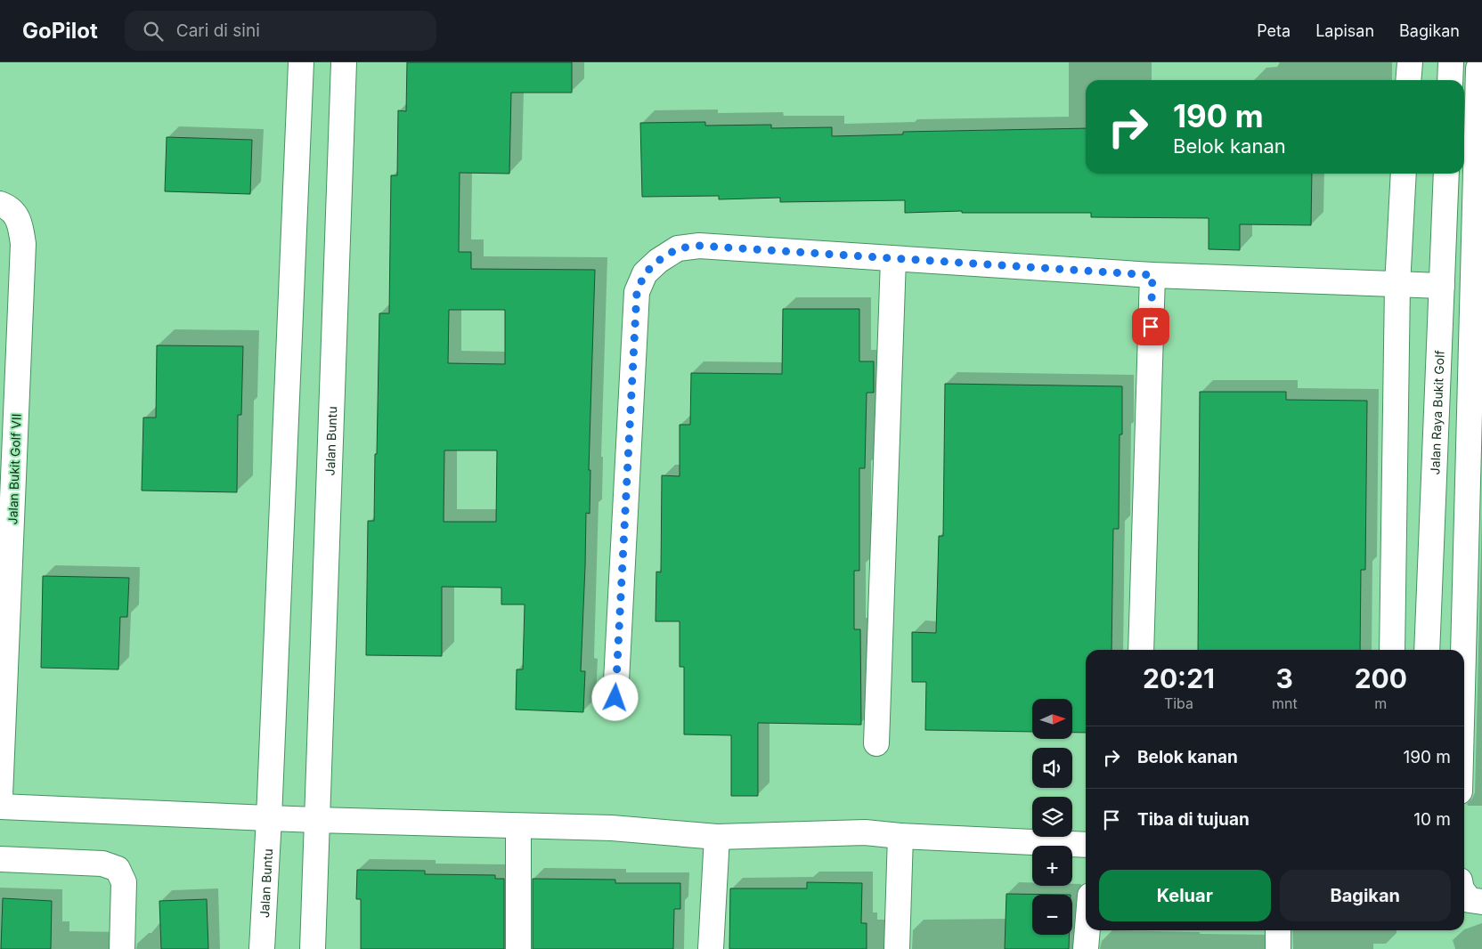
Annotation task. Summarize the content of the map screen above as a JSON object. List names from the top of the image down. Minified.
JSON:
{"streets":{"street":["Jalan Raya Bukit Golf","Jalan Buntu","Jalan Bukit Golf VII"]},"north":"right","page":{"header":"GoPilot","search":"Cari di sini","nav":["Peta","Lapisan","Bagikan"],"turn":["190 m","Belok kanan"],"eta":["20:21","Tiba","3","mnt","200","m"],"map_buttons":["+","−"],"list":[{"name":"Belok kanan","value":"190 m"},{"name":"Tiba di tujuan","value":"10 m"}],"buttons":["Keluar","Bagikan"]}}
